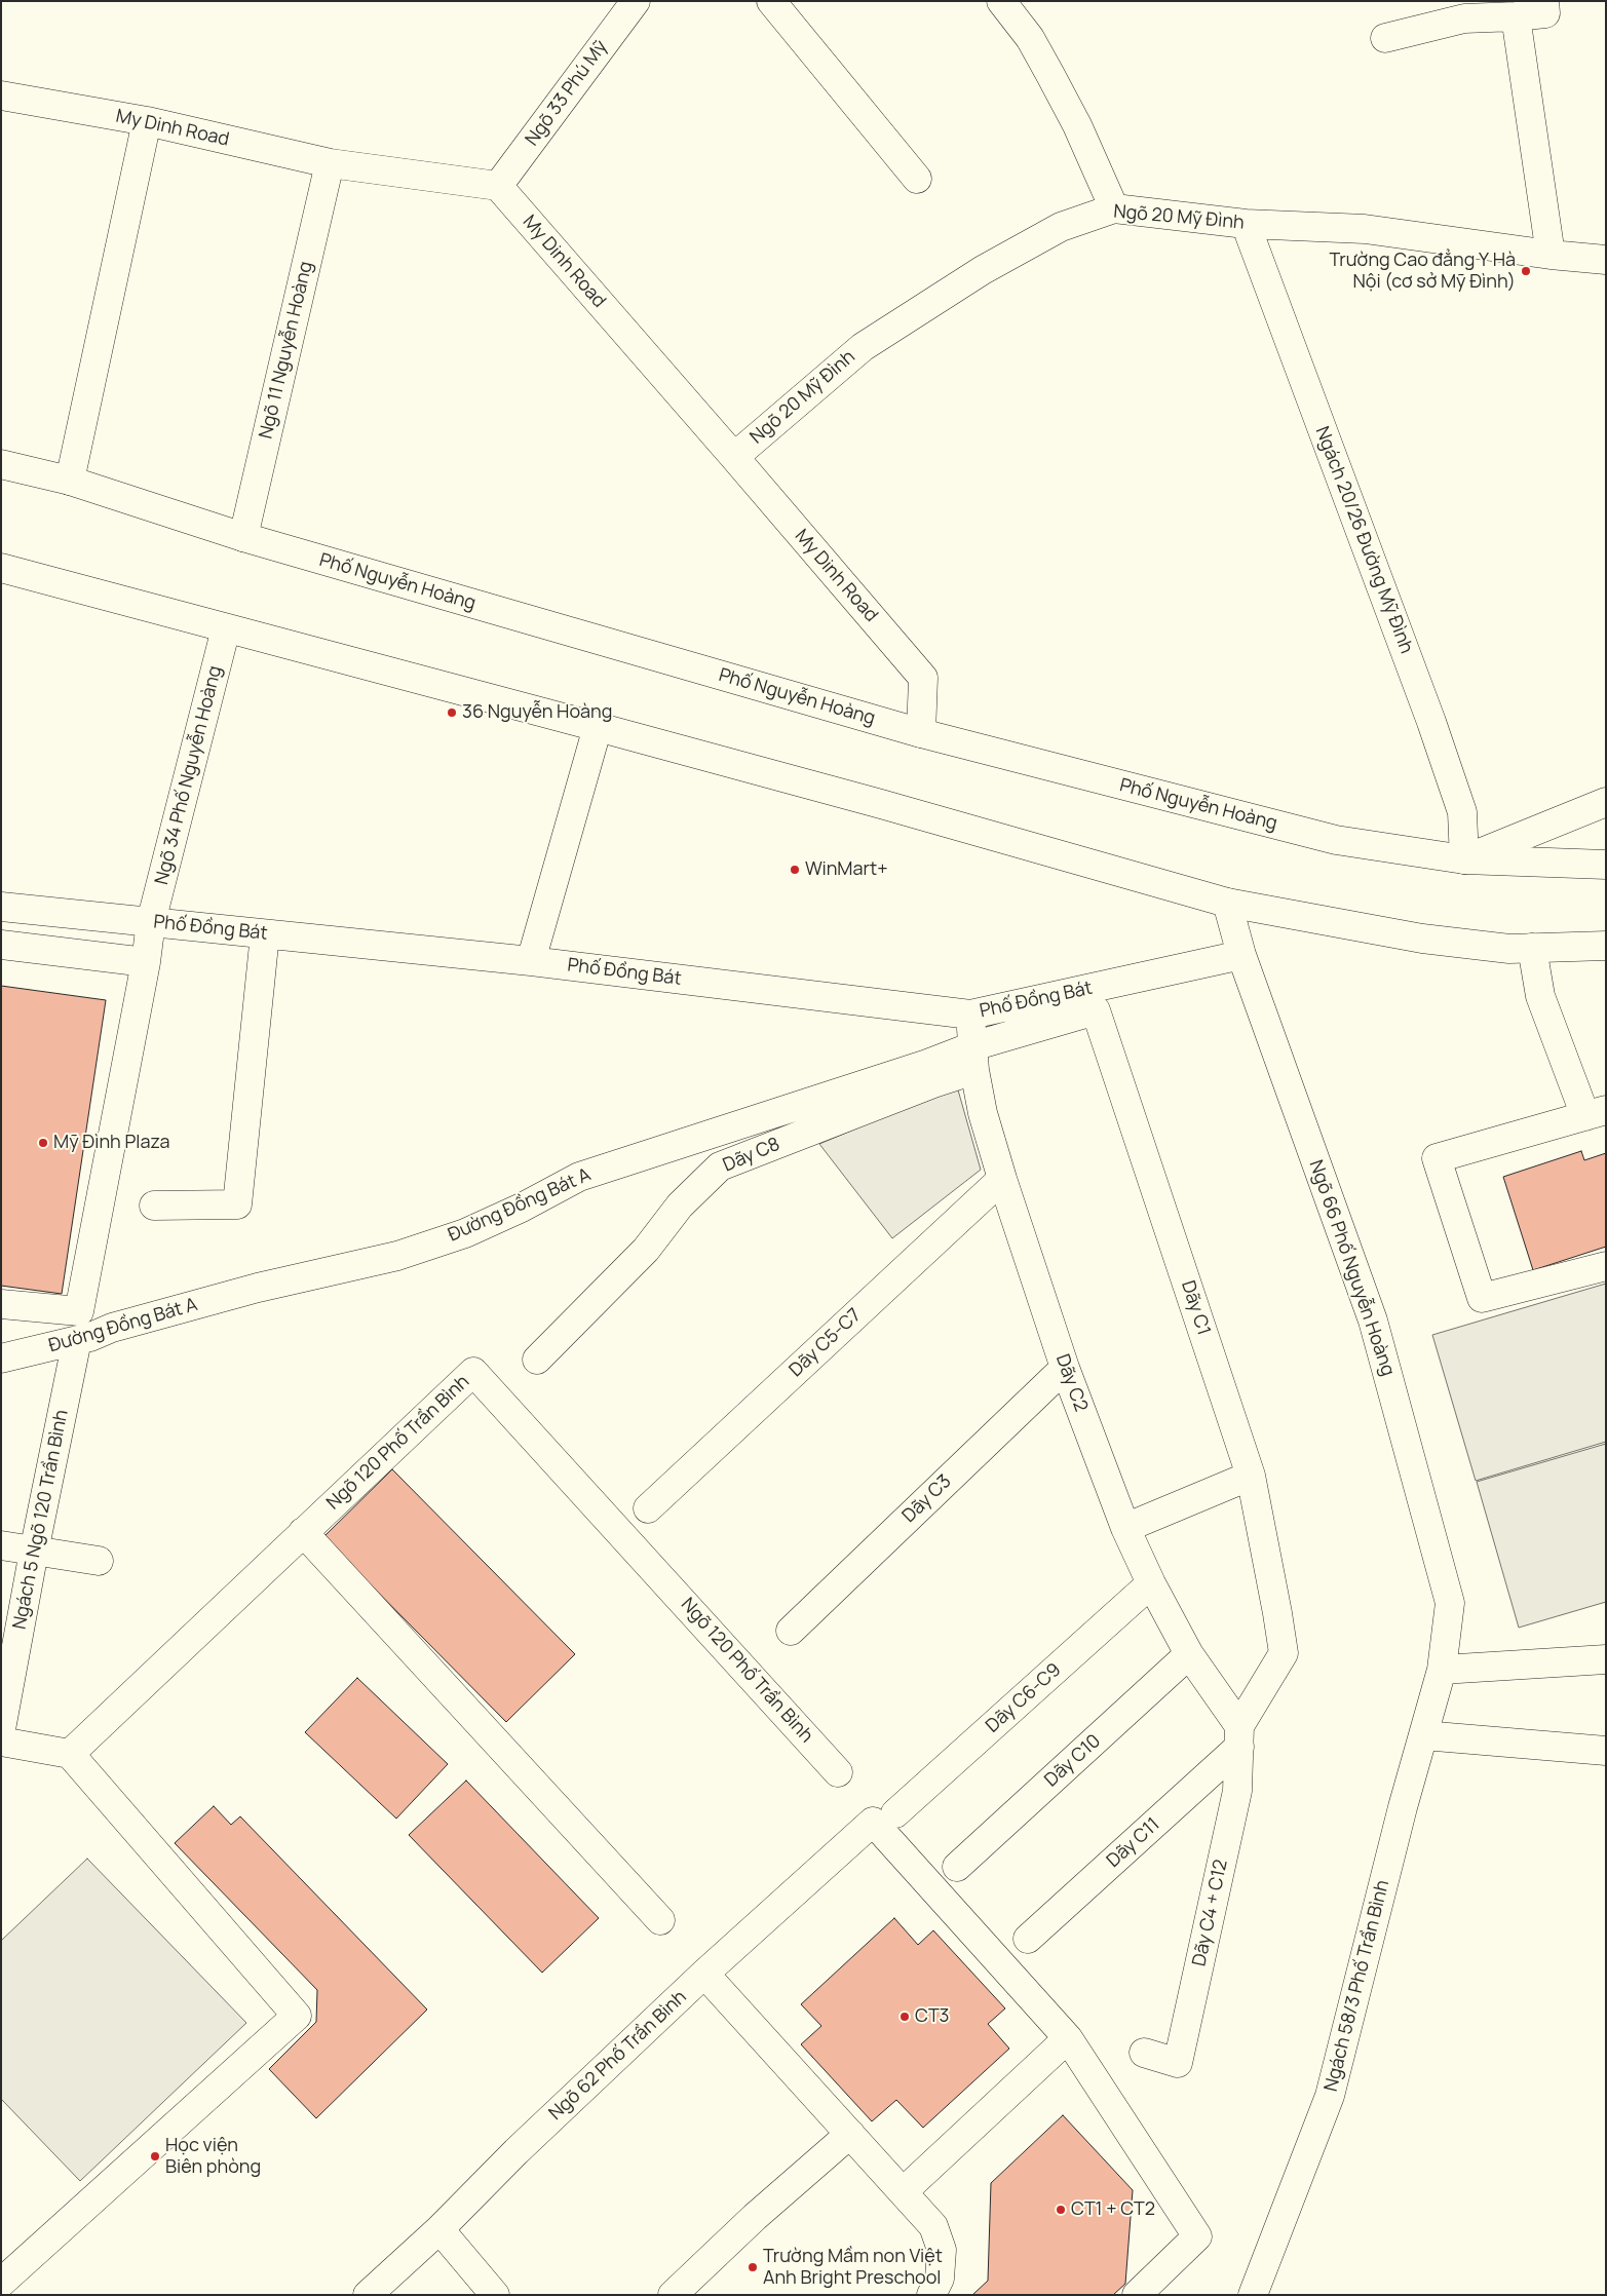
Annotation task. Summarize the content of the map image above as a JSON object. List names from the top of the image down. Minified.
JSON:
{"streets":{"street":["Ngõ 33 Phú Mỹ","My Dinh Road","Ngõ 20 Mỹ Đình","Ngõ 11 Nguyễn Hoàng","Ngách 20/26 Đường Mỹ Đình","Phố Nguyễn Hoàng","Ngõ 34 Phố Nguyễn Hoàng","Phố Đồng Bát","Dãy C8","Đường Đồng Bát A","Ngõ 66 Phố Nguyễn Hoàng","Dãy C1","Dãy C5-C7","Dãy C2","Ngõ 120 Phố Trần Bình","Dãy C3","Ngách 5 Ngõ 120 Trần Bình","Dãy C6-C9","Dãy C10","Dãy C11","Dãy C4 + C12","Ngách 58/3 Phố Trần Bình","Ngõ 62 Phố Trần Bình"]},"crossings":[["Ngõ 33 Phú Mỹ","My Dinh Road"],["My Dinh Road","Ngõ 20 Mỹ Đình"],["My Dinh Road","Ngõ 11 Nguyễn Hoàng"],["My Dinh Road","Phố Nguyễn Hoàng"],["Ngõ 20 Mỹ Đình","Ngách 20/26 Đường Mỹ Đình"],["Ngõ 11 Nguyễn Hoàng","Phố Nguyễn Hoàng"],["Ngách 20/26 Đường Mỹ Đình","Phố Nguyễn Hoàng"],["Ngõ 34 Phố Nguyễn Hoàng","Phố Đồng Bát"],["Phố Đồng Bát","Ngõ 66 Phố Nguyễn Hoàng"],["Phố Đồng Bát","Dãy C2"],["Dãy C8","Đường Đồng Bát A"],["Dãy C8","Dãy C1"],["Dãy C8","Dãy C2"],["Đường Đồng Bát A","Dãy C1"],["Đường Đồng Bát A","Dãy C2"],["Đường Đồng Bát A","Ngách 5 Ngõ 120 Trần Bình"],["Ngõ 66 Phố Nguyễn Hoàng","Ngách 58/3 Phố Trần Bình"],["Dãy C1","Dãy C2"],["Dãy C1","Dãy C11"],["Dãy C1","Dãy C4 + C12"],["Dãy C5-C7","Dãy C2"],["Dãy C2","Dãy C3"],["Dãy C2","Dãy C6-C9"],["Dãy C2","Dãy C10"],["Dãy C2","Dãy C11"],["Dãy C2","Dãy C4 + C12"],["Dãy C6-C9","Ngõ 62 Phố Trần Bình"],["Dãy C11","Dãy C4 + C12"]],"places":["Trường Cao đẳng Y Hà Nội (cơ sở Mỹ Đình)","36 Nguyễn Hoàng","WinMart+","Mỹ Đình Plaza","CT3","Học viện Biên phòng","CT1 + CT2","Trường Mầm non Việt Anh Bright Preschool"]}
